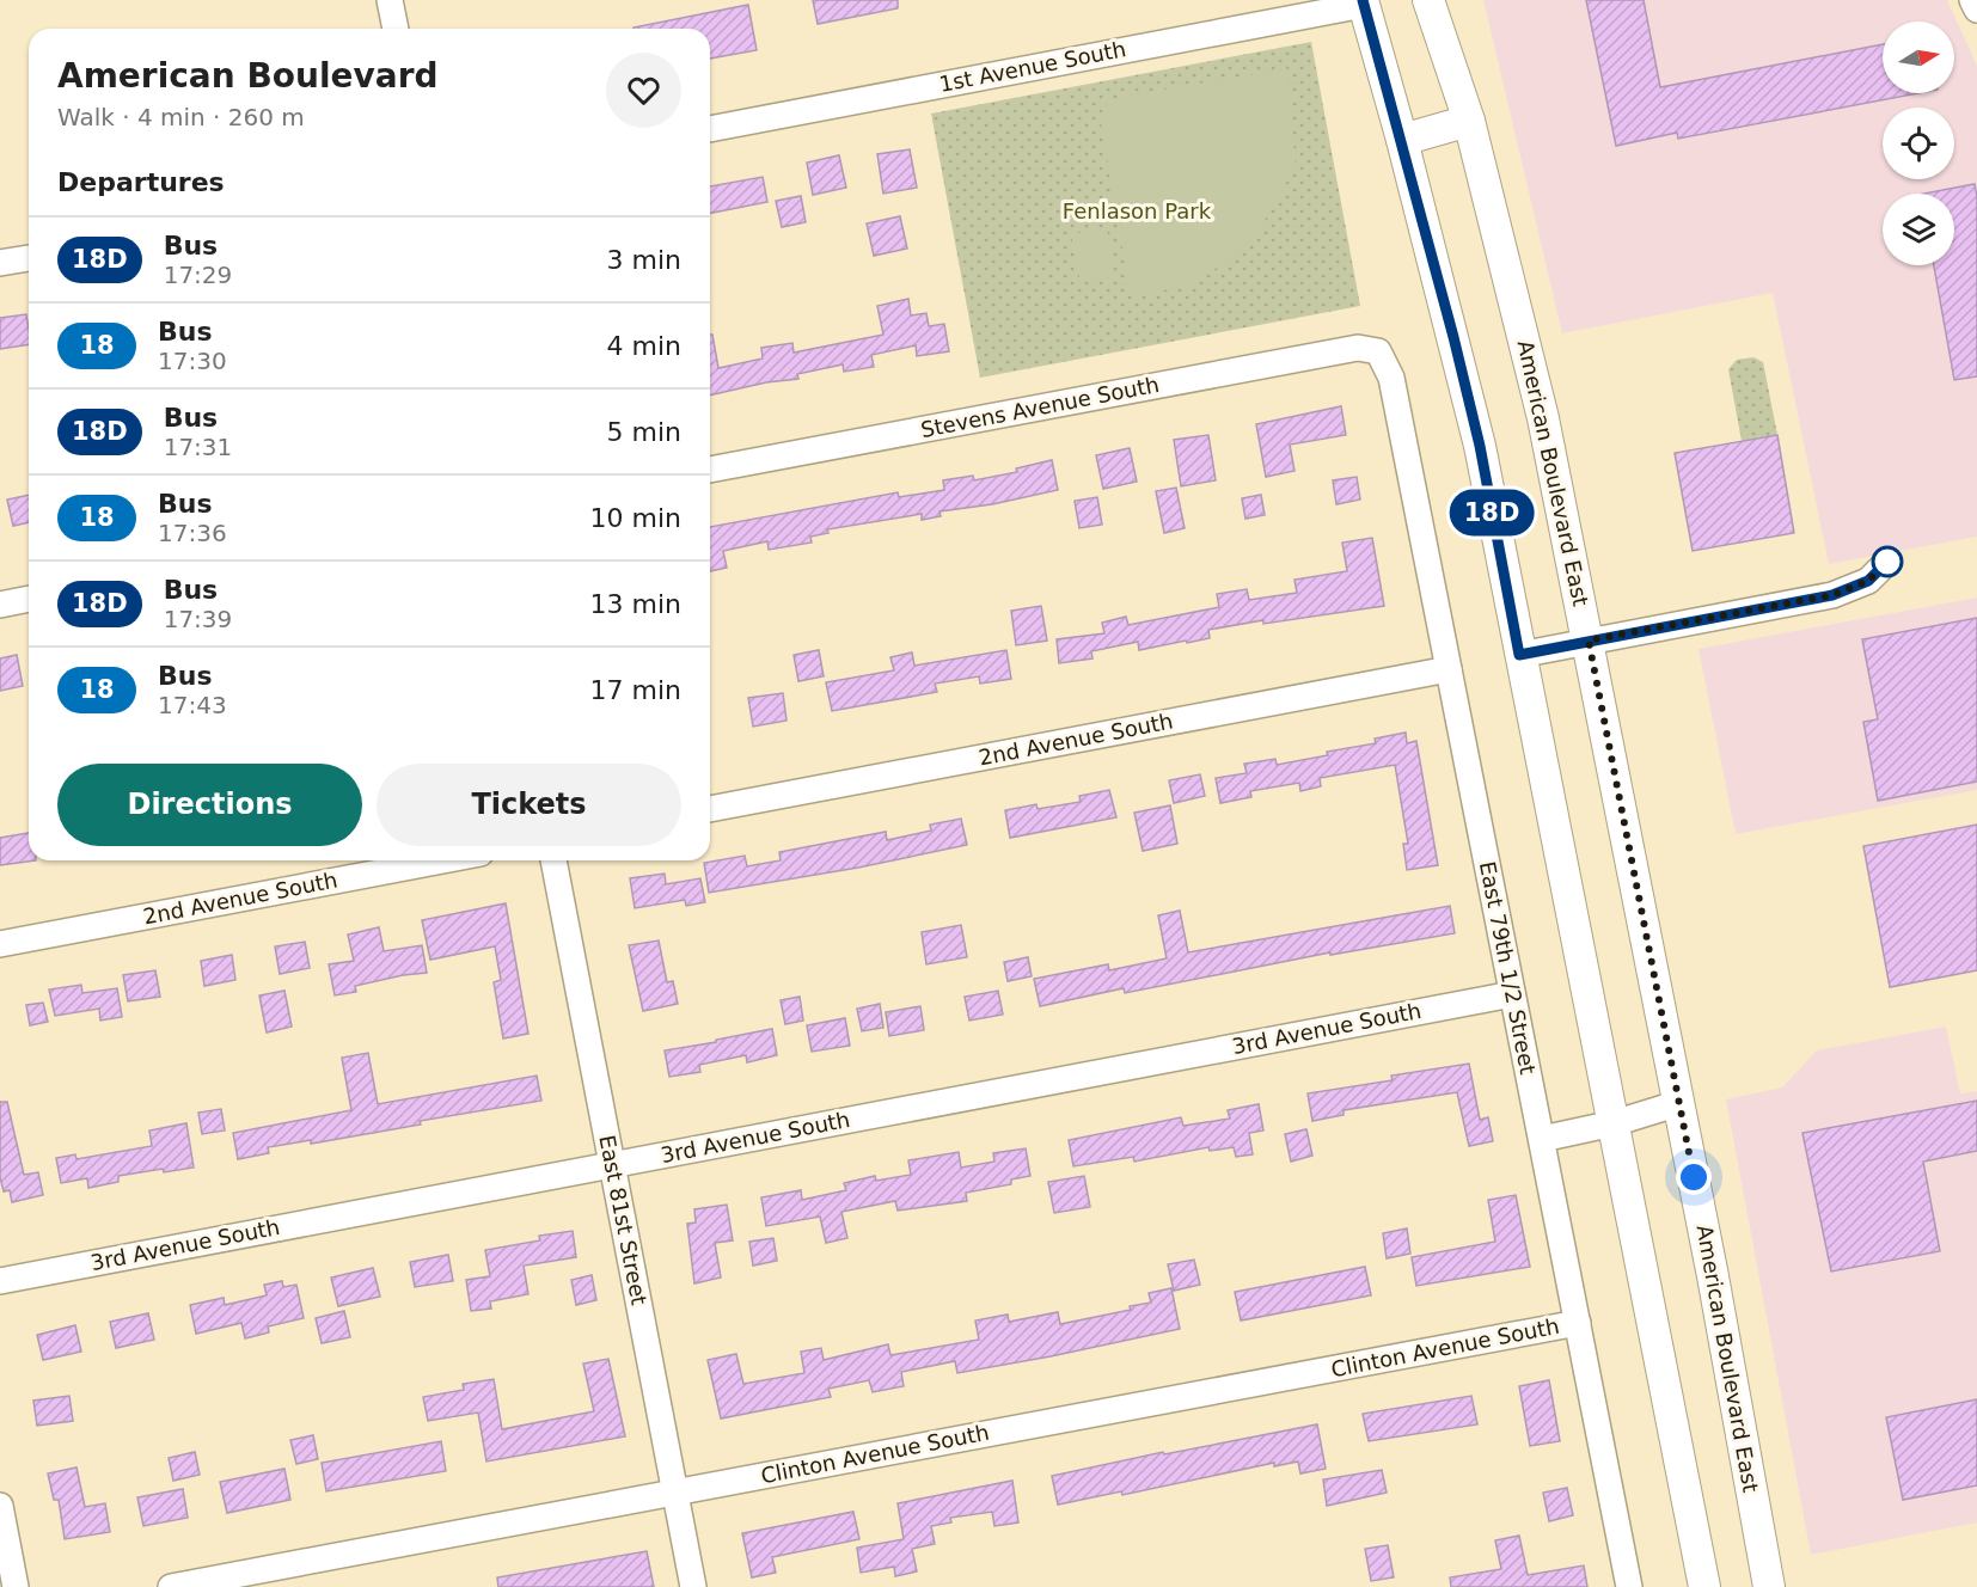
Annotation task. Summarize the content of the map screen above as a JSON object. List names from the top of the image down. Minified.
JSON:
{"streets":{"main road":["American Boulevard East"],"street":["1st Avenue South","Stevens Avenue South","2nd Avenue South","East 79th 1/2 Street","3rd Avenue South","East 81st Street","Clinton Avenue South"]},"crossings":[["Stevens Avenue South","East 79th 1/2 Street"],["2nd Avenue South","East 79th 1/2 Street"],["East 79th 1/2 Street","3rd Avenue South"],["East 79th 1/2 Street","Clinton Avenue South"],["3rd Avenue South","East 81st Street"],["East 81st Street","Clinton Avenue South"]],"parks":["Fenlason Park"],"lines":["bus line 18D"],"north":"right","page":{"on_map":"18D","heading":[["American Boulevard","Walk · 4 min · 260 m"],"Departures"],"list":[{"mark":"18D","name":"Bus","note":"17:29","value":"3 min"},{"mark":"18","name":"Bus","note":"17:30","value":"4 min"},{"mark":"18D","name":"Bus","note":"17:31","value":"5 min"},{"mark":"18","name":"Bus","note":"17:36","value":"10 min"},{"mark":"18D","name":"Bus","note":"17:39","value":"13 min"},{"mark":"18","name":"Bus","note":"17:43","value":"17 min"}],"buttons":["Directions","Tickets"]}}
